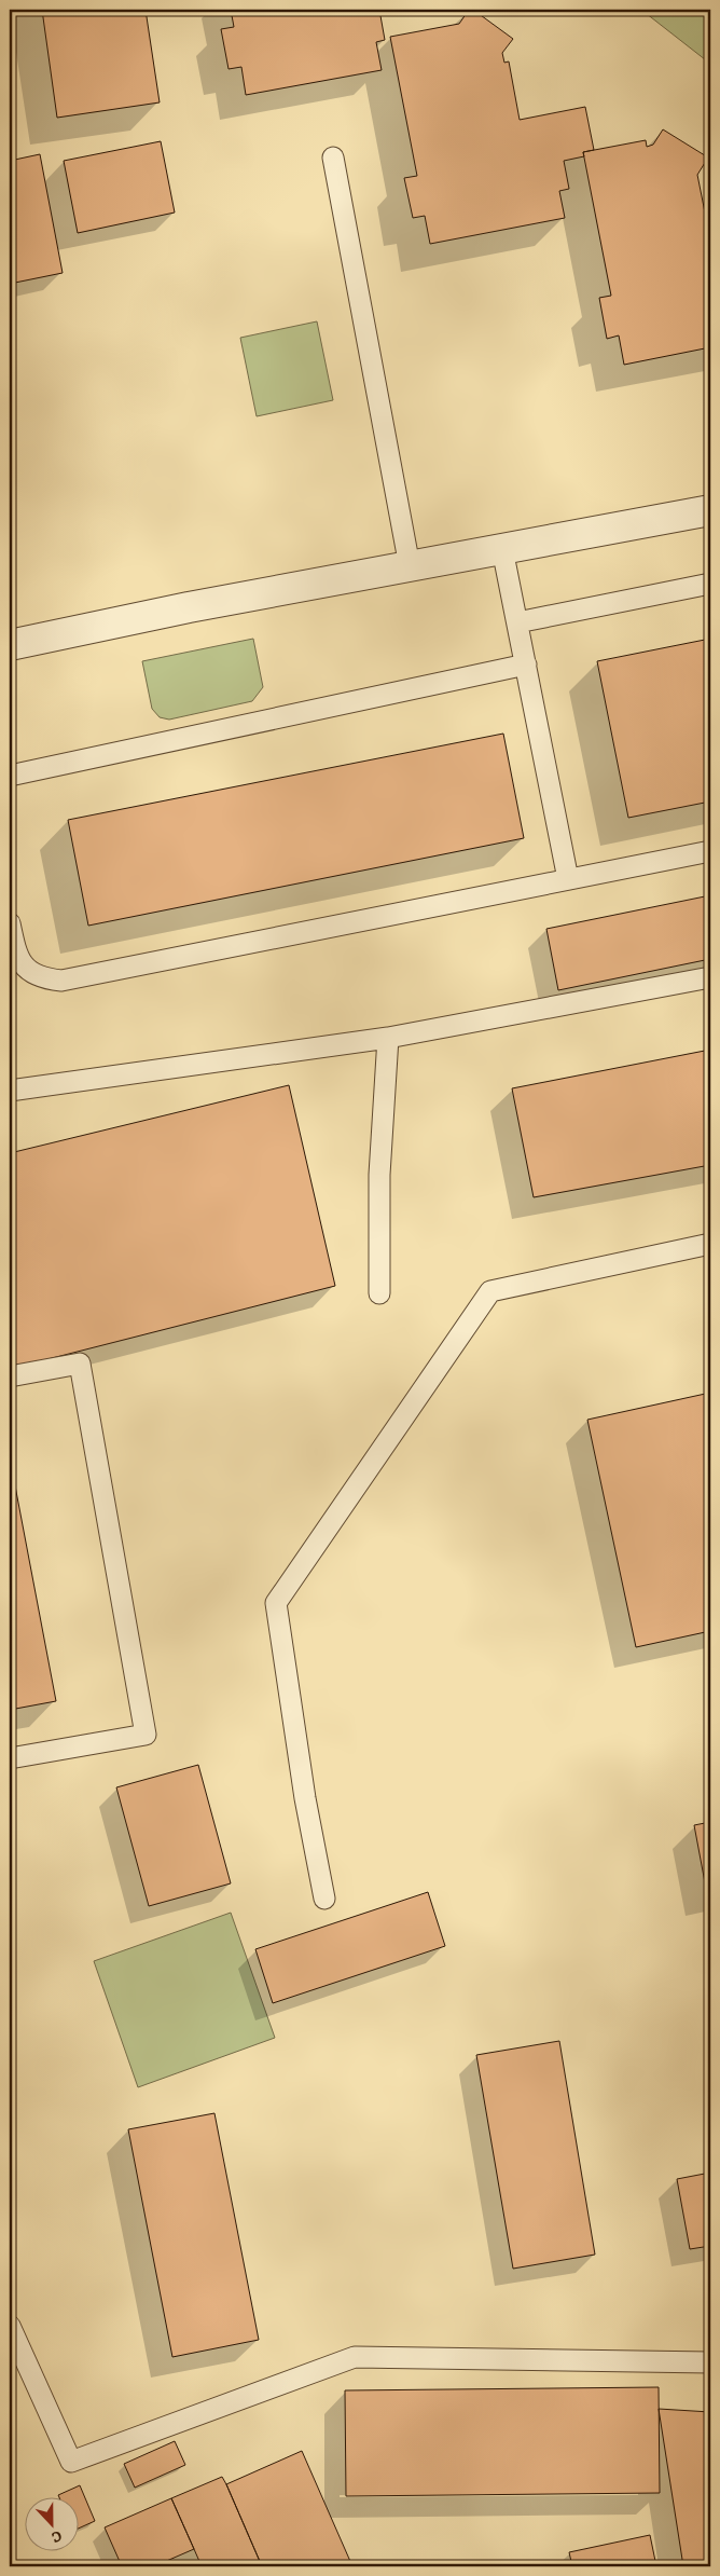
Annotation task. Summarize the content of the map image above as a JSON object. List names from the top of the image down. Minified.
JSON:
{"north":"bottom"}
